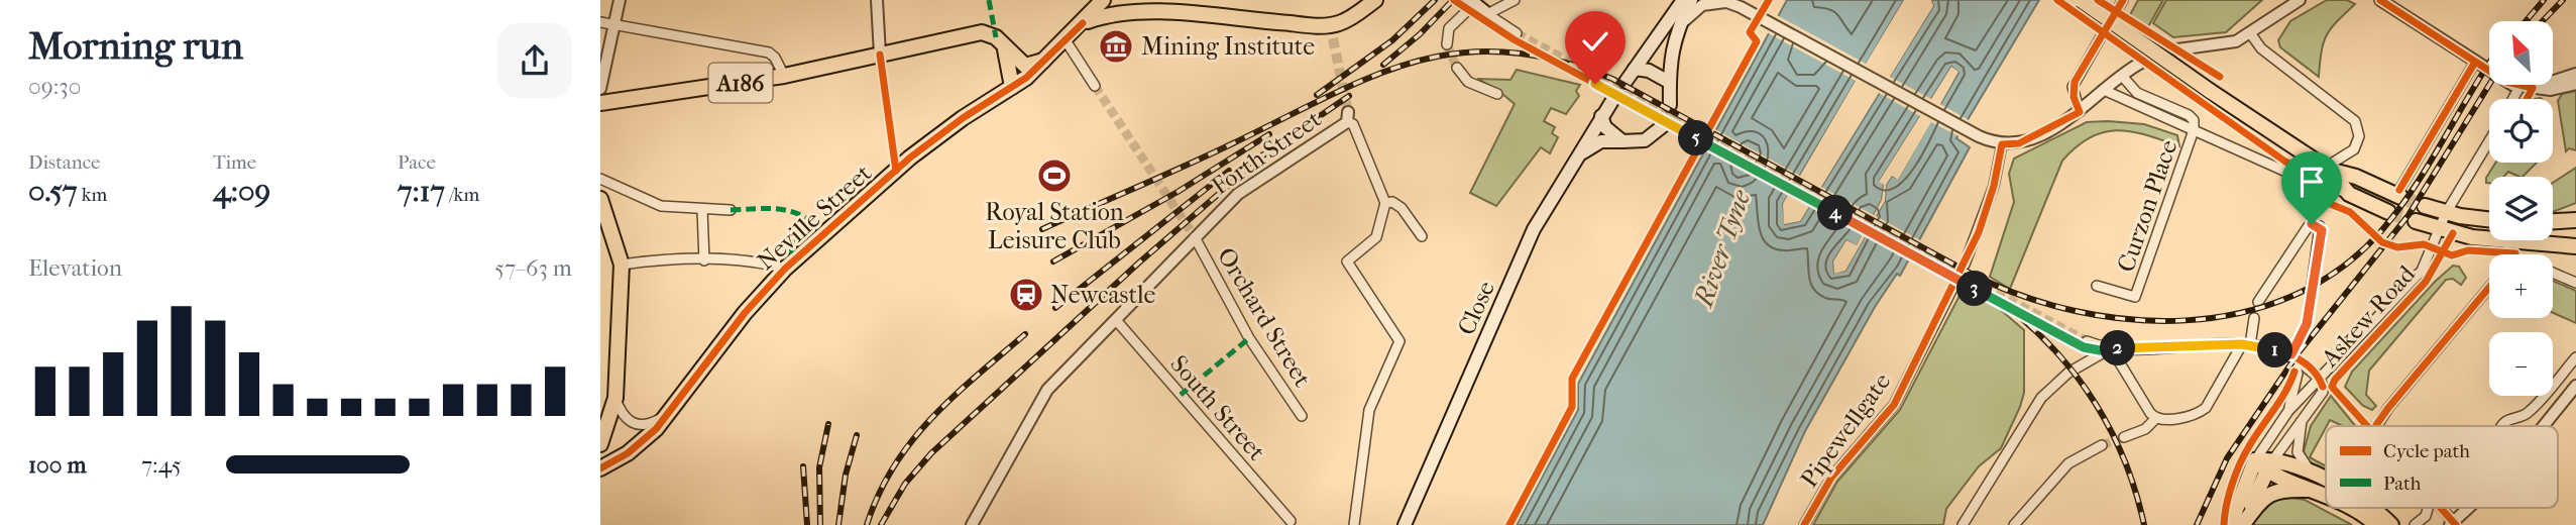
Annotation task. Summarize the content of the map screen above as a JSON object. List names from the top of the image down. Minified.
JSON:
{"streets":{"main road":["A186","Neville Street","Close","Askew Road"],"street":["Forth Street","Curzon Place","Orchard Street","South Street","Pipewellgate"]},"crossings":[["A186","Neville Street"],["Forth Street","Orchard Street"],["Forth Street","South Street"]],"water":["River Tyne"],"places":{"museum":["Mining Institute"],"sports":["Royal Station Leisure Club"],"station":["Newcastle"]},"legend":["Cycle path","Path"],"north":"top left","page":{"heading":["Morning run","09:30"],"map_buttons":["+","−"],"stats":[["Distance","0.57 km"],["Time","4:09"],["Pace","7:17 /km"]],"pins":["5","4","3","2","1"],"chart":["Elevation","57–63 m"],"list":[{"name":"100 m","note":"7:45"}]}}
